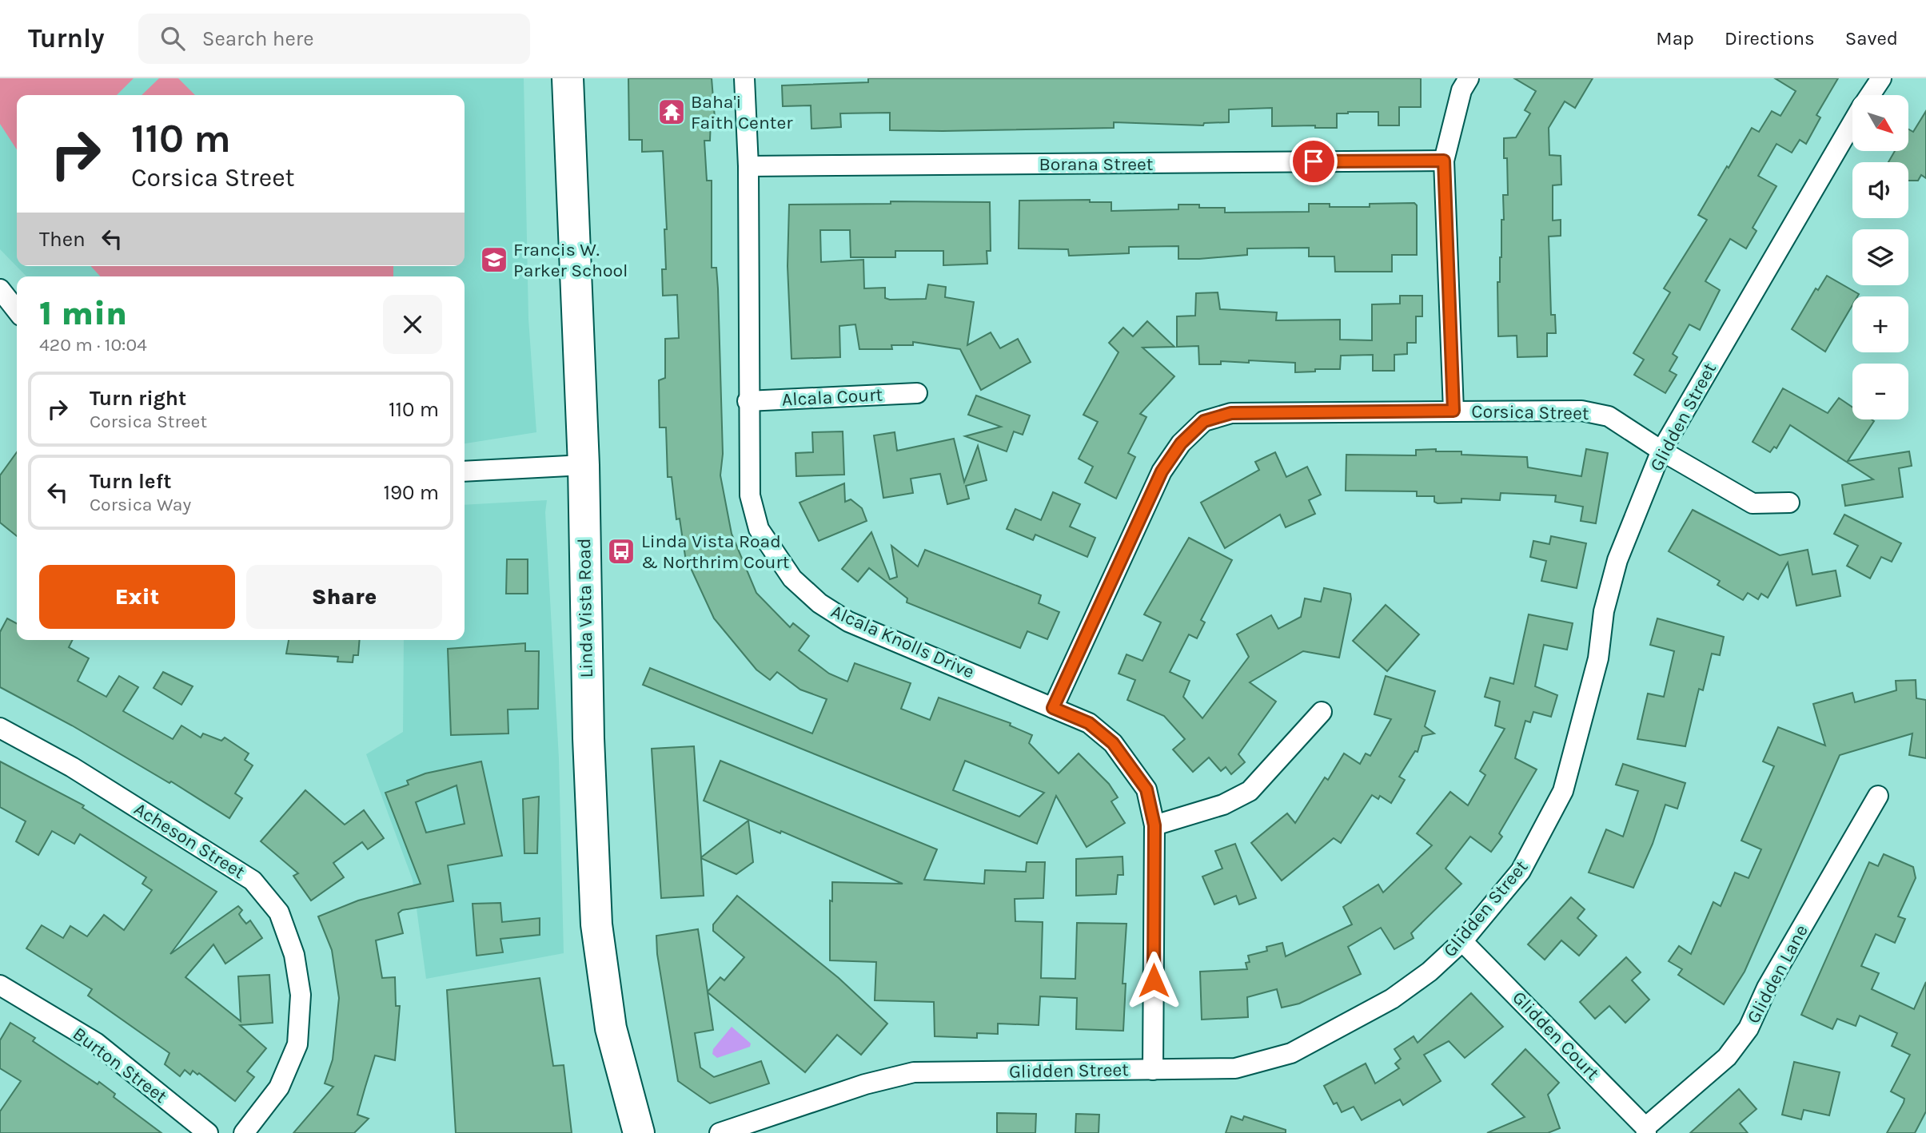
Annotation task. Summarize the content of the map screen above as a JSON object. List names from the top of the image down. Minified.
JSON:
{"streets":{"main road":["Linda Vista Road"],"street":["Borana Street","Alcala Court","Corsica Street","Glidden Street","Alcala Knolls Drive","Acheson Street","Glidden Lane","Glidden Court","Burton Street"]},"crossings":[["Borana Street","Alcala Knolls Drive"],["Alcala Court","Alcala Knolls Drive"],["Corsica Street","Glidden Street"],["Corsica Street","Alcala Knolls Drive"],["Glidden Street","Alcala Knolls Drive"],["Glidden Street","Glidden Court"],["Glidden Lane","Glidden Court"]],"places":{"temple":["Baha'i Faith Center"],"school or university":["Francis W. Parker School"],"bus stop":["Linda Vista Road & Northrim Court"]},"north":"bottom right","page":{"header":"Turnly","search":"Search here","nav":["Map","Directions","Saved"],"map_buttons":["+","−"],"turn":["110 m","Corsica Street"],"then":"Then","heading":["1 min","420 m · 10:04"],"list":[{"name":"Turn right","note":"Corsica Street","value":"110 m"},{"name":"Turn left","note":"Corsica Way","value":"190 m"}],"buttons":["Exit","Share"]}}
